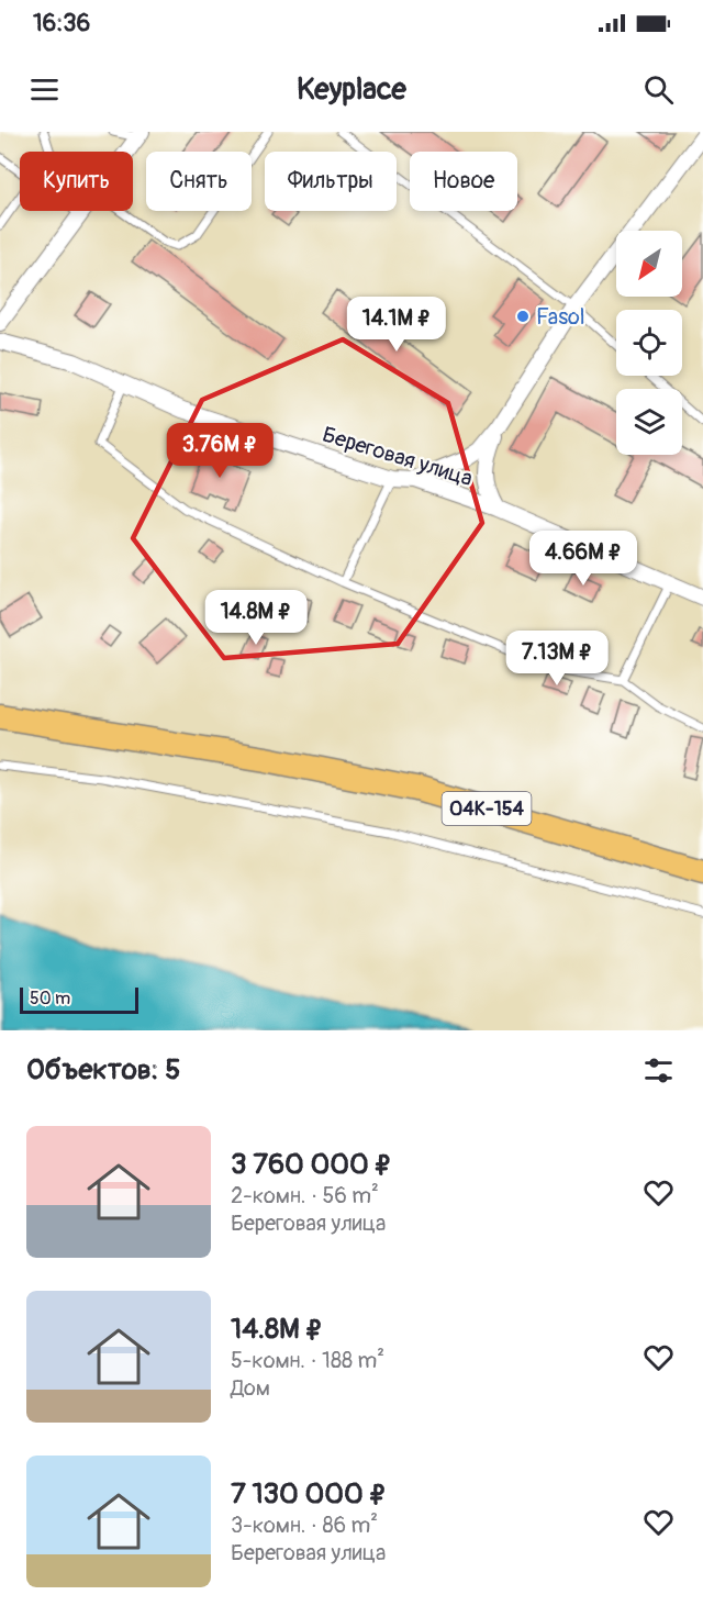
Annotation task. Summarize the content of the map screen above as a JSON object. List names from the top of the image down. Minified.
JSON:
{"streets":{"main road":["04К-154"],"street":["Береговая улица"]},"places":["Fasol"],"scale_bar":"50 m","north":"bottom left","page":{"status":"16:36","header":"Keyplace","chip":["Купить","Снять","Фильтры","Новое"],"price":["14.1M ₽","3.76M ₽","4.66M ₽","14.8M ₽","7.13M ₽"],"scale":"50 m","heading":"Объектов: 5","list":[{"name":"3 760 000 ₽","note":"2-комн. · 56 m² · Береговая улица"},{"name":"14.8M ₽","note":"5-комн. · 188 m² · Дом"},{"name":"7 130 000 ₽","note":"3-комн. · 86 m² · Береговая улица"}]}}
